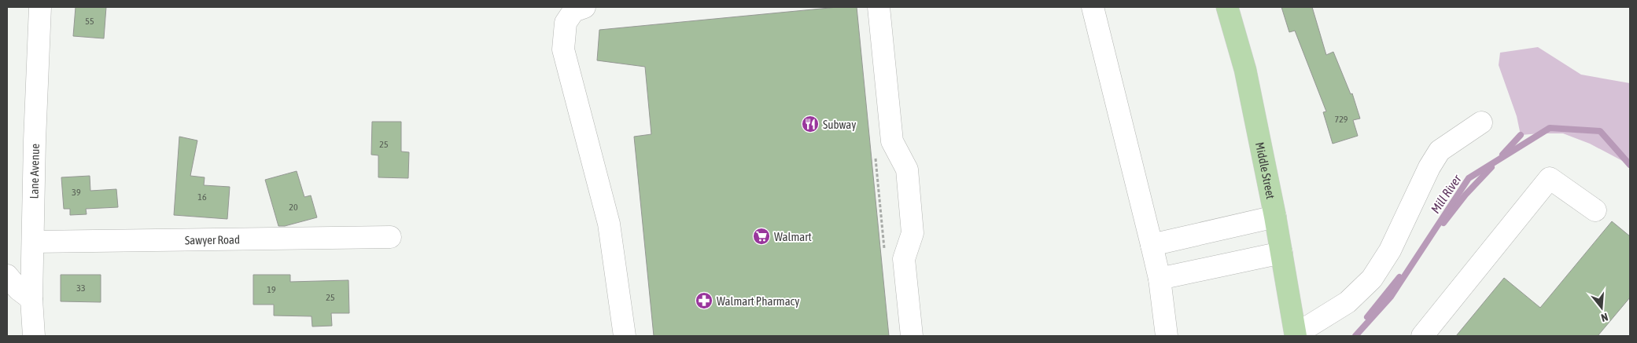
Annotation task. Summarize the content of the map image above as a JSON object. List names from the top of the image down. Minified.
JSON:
{"streets":{"main road":["Middle Street"],"street":["Lane Avenue","Sawyer Road"]},"crossings":[["Lane Avenue","Sawyer Road"]],"water":["Mill River"],"places":{"restaurant":["Subway"],"supermarket":["Walmart"],"pharmacy":["Walmart Pharmacy"]},"house_numbers":["55","729","25","39","16","20","33","19","25"],"north":"bottom"}
